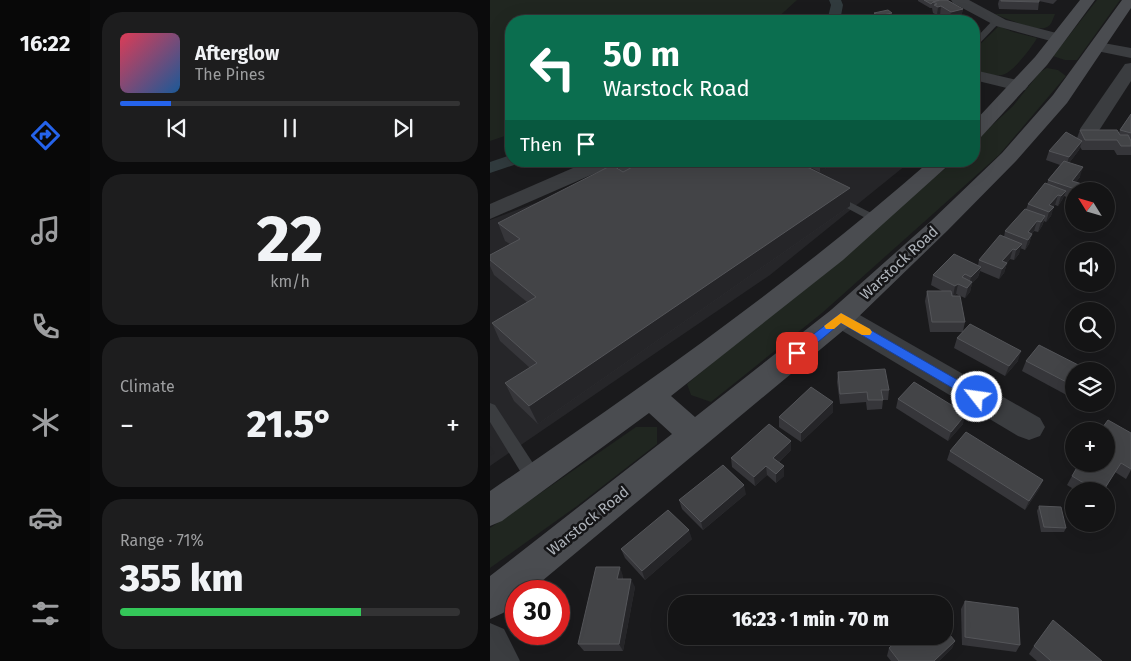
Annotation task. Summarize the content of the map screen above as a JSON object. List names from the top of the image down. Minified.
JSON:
{"streets":{"street":["Warstock Road"]},"north":"top left","page":{"tabs":"16:22","turn":["50 m","Warstock Road"],"song":["Afterglow","The Pines"],"then":"Then","tile":[["22","km/h"],"Climate",["Range · 71%","355 km"]],"map_buttons":["+","−"],"heat":["−","21.5°","+"],"limit":"30","trip":"16:23 · 1 min · 70 m"}}
